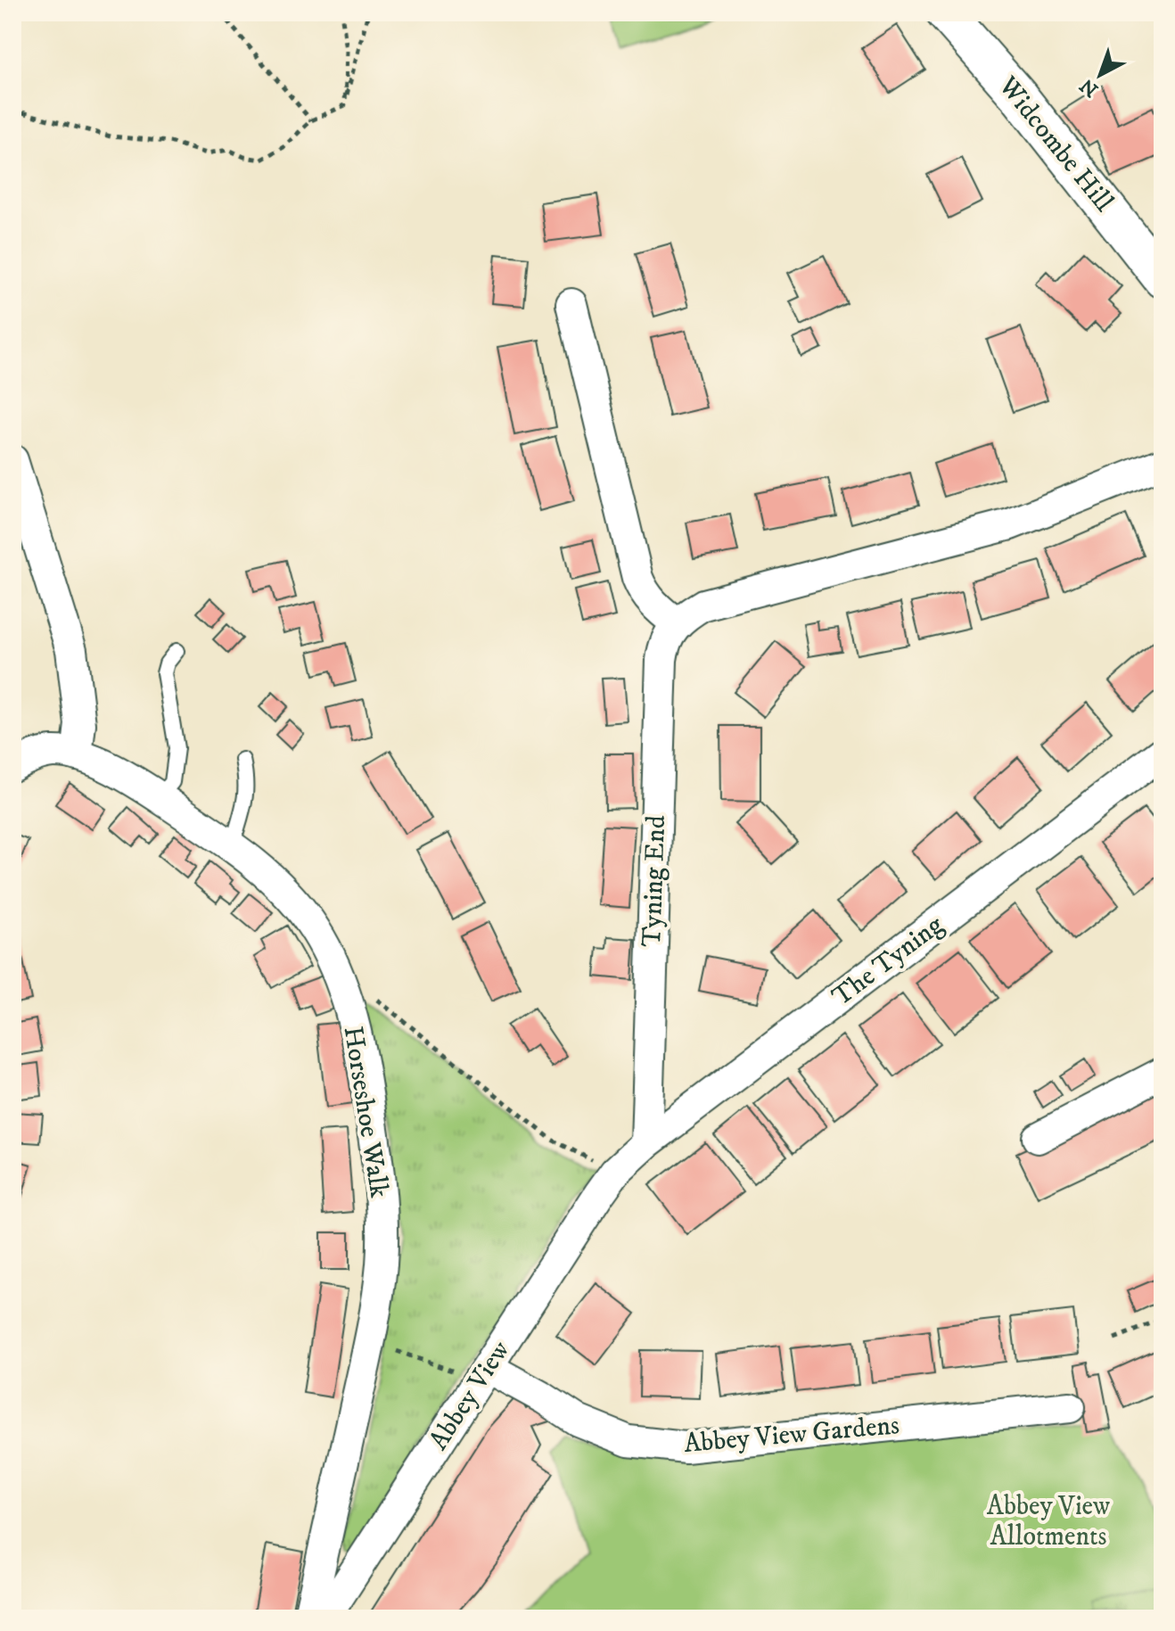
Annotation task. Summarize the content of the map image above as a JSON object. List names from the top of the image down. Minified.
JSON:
{"streets":{"street":["Widcombe Hill","Tyning End","The Tyning","Horseshoe Walk","Abbey View","Abbey View Gardens"]},"crossings":[["Tyning End","The Tyning"],["The Tyning","Abbey View"],["Abbey View","Abbey View Gardens"]],"parks":["Abbey View Allotments"],"north":"bottom left"}
